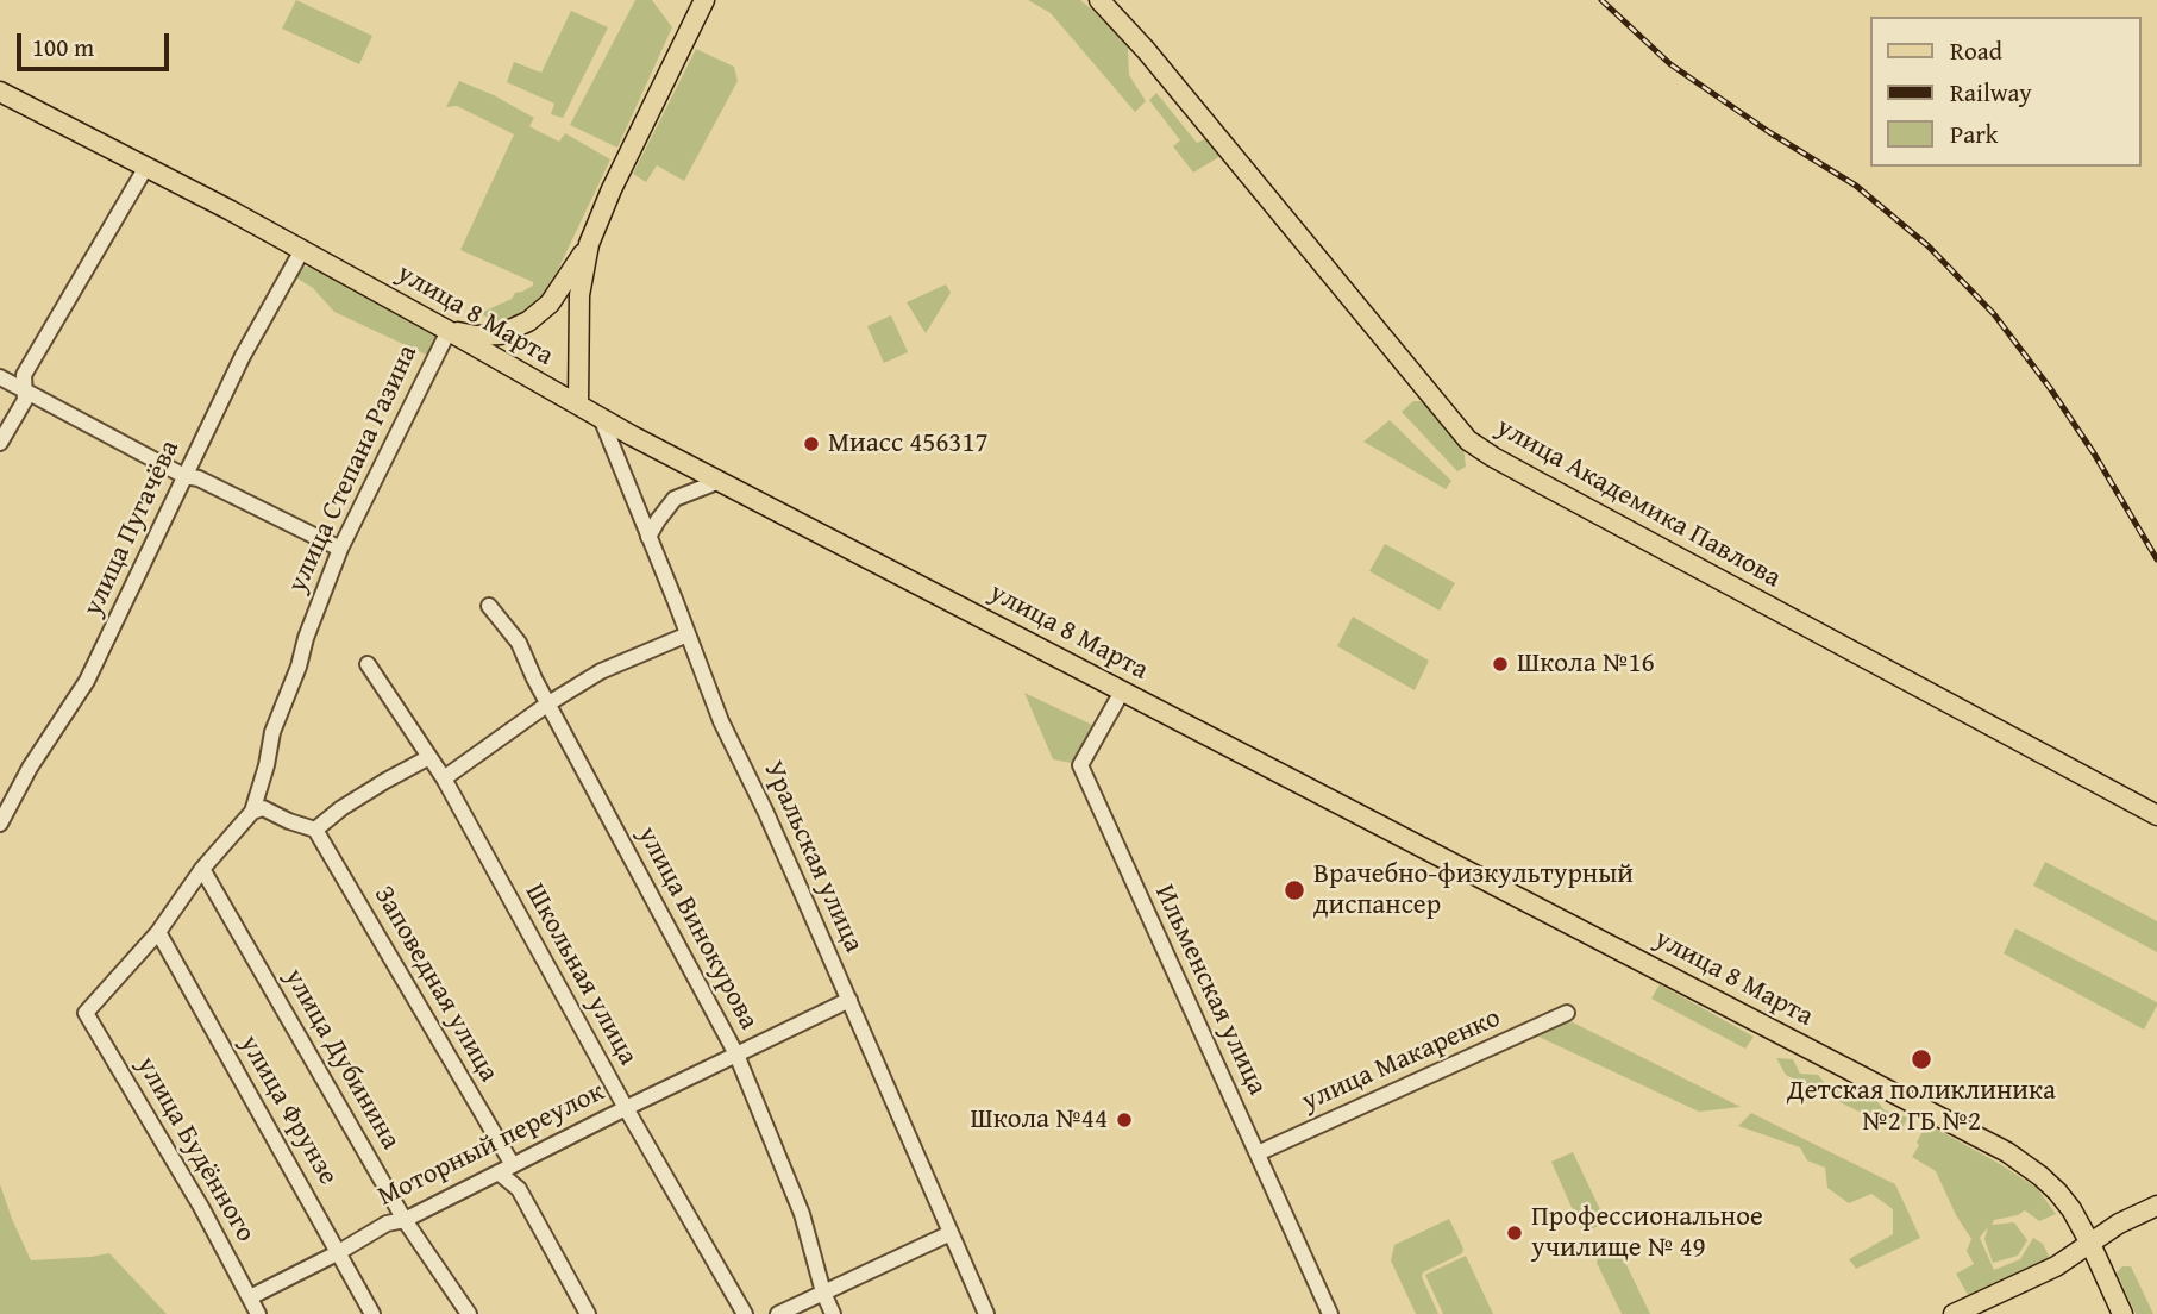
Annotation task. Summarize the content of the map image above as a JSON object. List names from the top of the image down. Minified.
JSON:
{"streets":{"main road":["улица 8 Марта","улица Академика Павлова"],"street":["улица Степана Разина","улица Пугачёва","Уральская улица","улица Винокурова","Школьная улица","Заповедная улица","Ильменская улица","улица Дубинина","улица Макаренко","улица Фрунзе","Моторный переулок","улица Будённого"]},"crossings":[["улица 8 Марта","улица Степана Разина"],["улица 8 Марта","улица Пугачёва"],["улица 8 Марта","Уральская улица"],["улица 8 Марта","Ильменская улица"],["улица Степана Разина","улица Дубинина"],["улица Степана Разина","улица Фрунзе"],["улица Степана Разина","улица Будённого"],["Уральская улица","Моторный переулок"],["улица Винокурова","Моторный переулок"],["Школьная улица","Моторный переулок"],["Заповедная улица","Моторный переулок"],["Ильменская улица","улица Макаренко"],["улица Дубинина","Моторный переулок"],["улица Фрунзе","Моторный переулок"],["Моторный переулок","улица Будённого"]],"places":["Миасс 456317","Школа №16","Врачебно-физкультурный диспансер","Детская поликлиника №2 ГБ №2","Школа №44","Профессиональное училище № 49"],"legend":["Road","Railway","Park"],"scale_bar":"100 m"}
